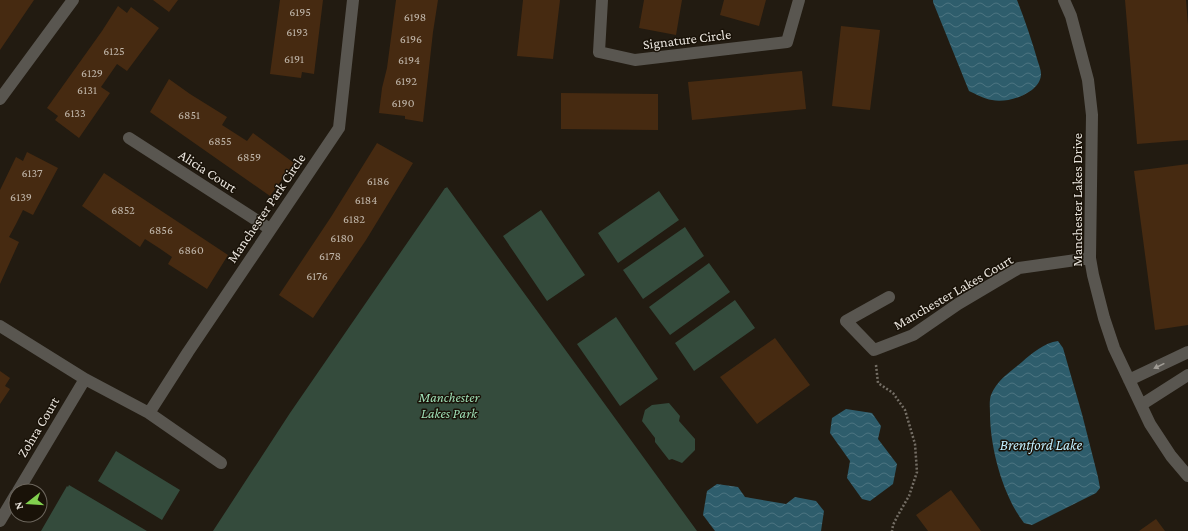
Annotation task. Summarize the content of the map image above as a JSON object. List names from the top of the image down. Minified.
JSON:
{"streets":{"street":["Signature Circle","Alicia Court","Manchester Lakes Drive","Manchester Park Circle","Manchester Lakes Court","Zohra Court"]},"crossings":[["Alicia Court","Manchester Park Circle"],["Manchester Lakes Drive","Manchester Lakes Court"]],"water":["Brentford Lake"],"parks":["Manchester Lakes Park"],"house_numbers":["6195","6198","6193","6196","6125","6191","6194","6129","6192","6131","6190","6133","6851","6855","6859","6137","6186","6139","6184","6852","6182","6856","6180","6860","6178","6176"],"north":"left"}
